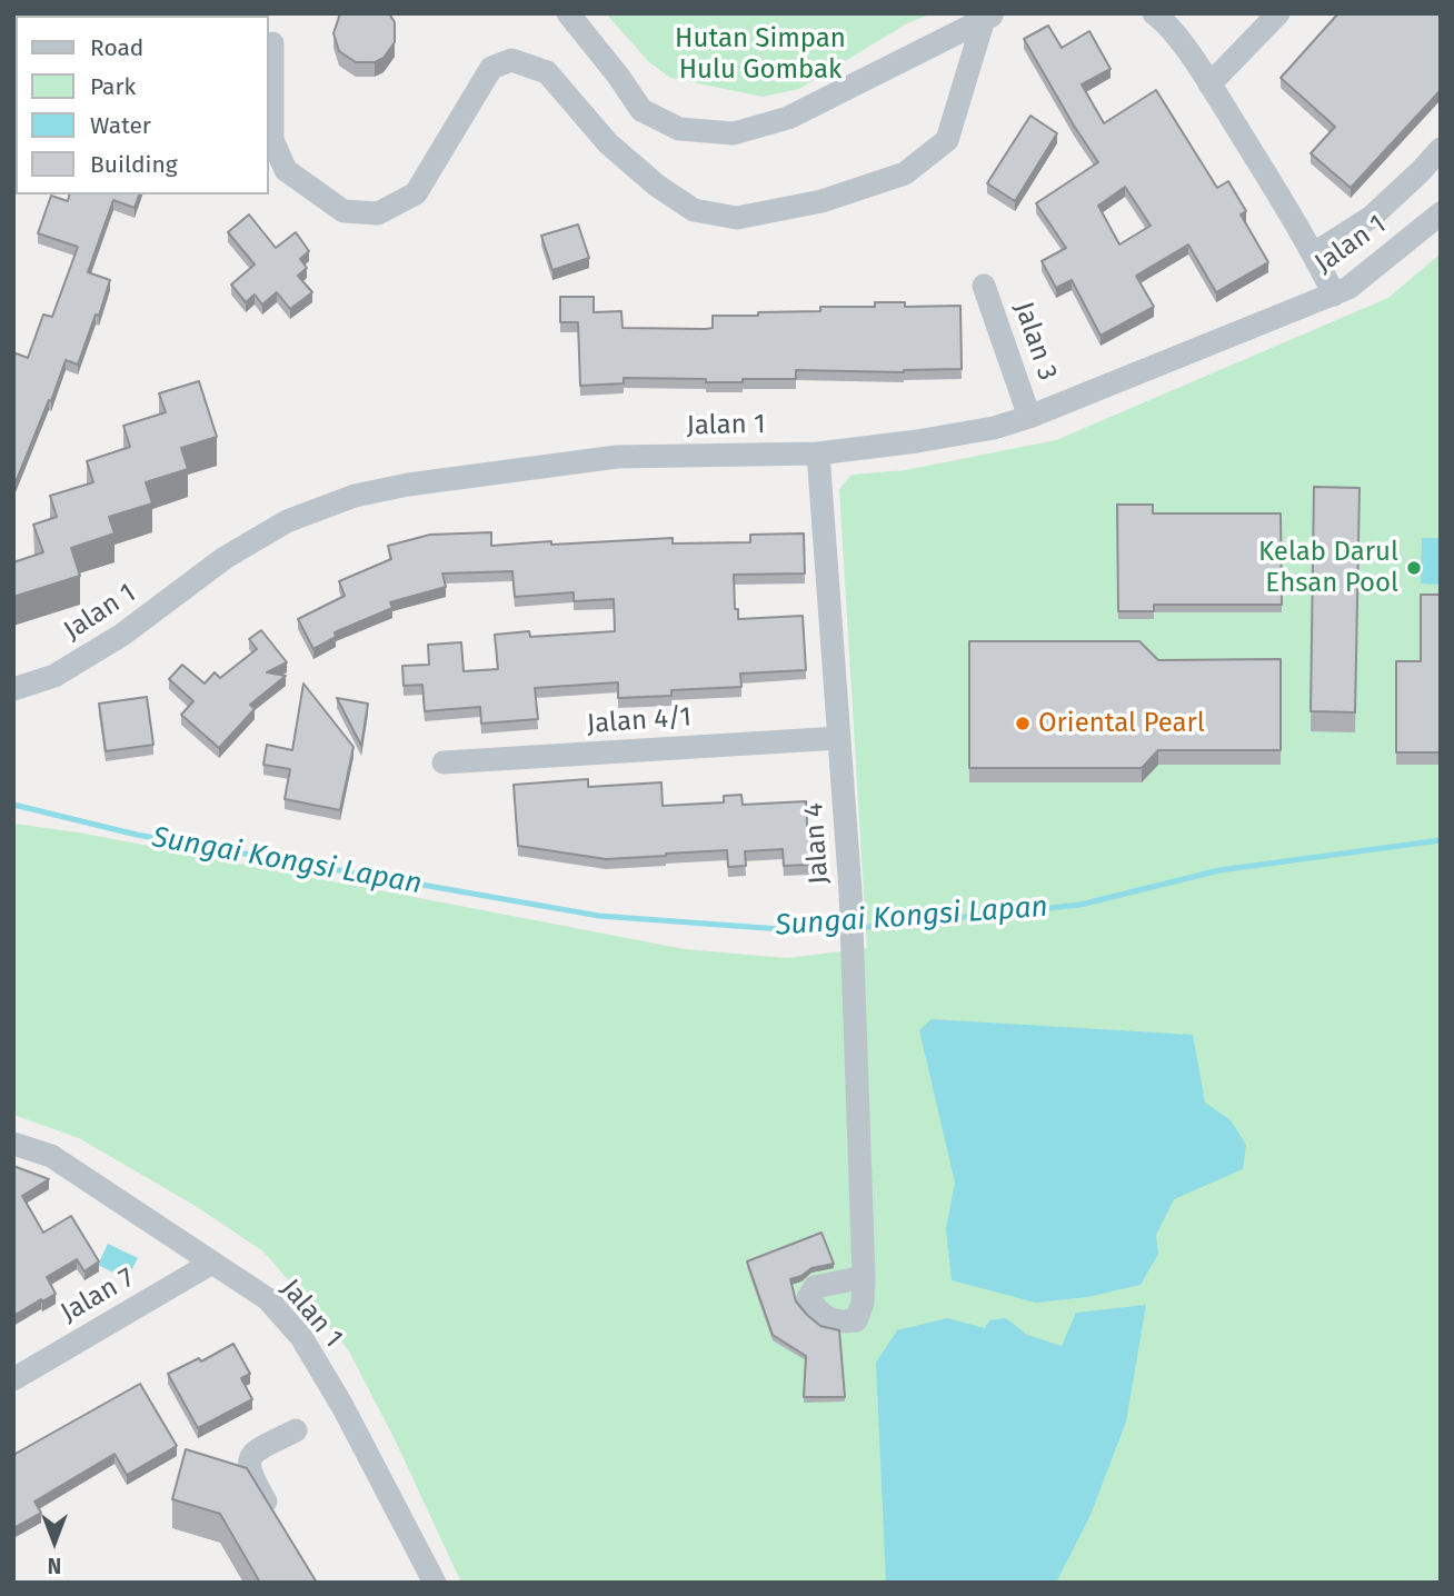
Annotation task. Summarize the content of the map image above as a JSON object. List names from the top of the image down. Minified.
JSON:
{"streets":{"street":["Jalan 1","Jalan 3","Jalan 4/1","Jalan 4","Jalan 7"]},"crossings":[["Jalan 1","Jalan 3"],["Jalan 1","Jalan 4"],["Jalan 1","Jalan 7"],["Jalan 4/1","Jalan 4"]],"water":["Sungai Kongsi Lapan"],"parks":["Hutan Simpan Hulu Gombak"],"places":["Kelab Darul Ehsan Pool","Oriental Pearl"],"legend":["Road","Park","Water","Building"],"north":"bottom"}
